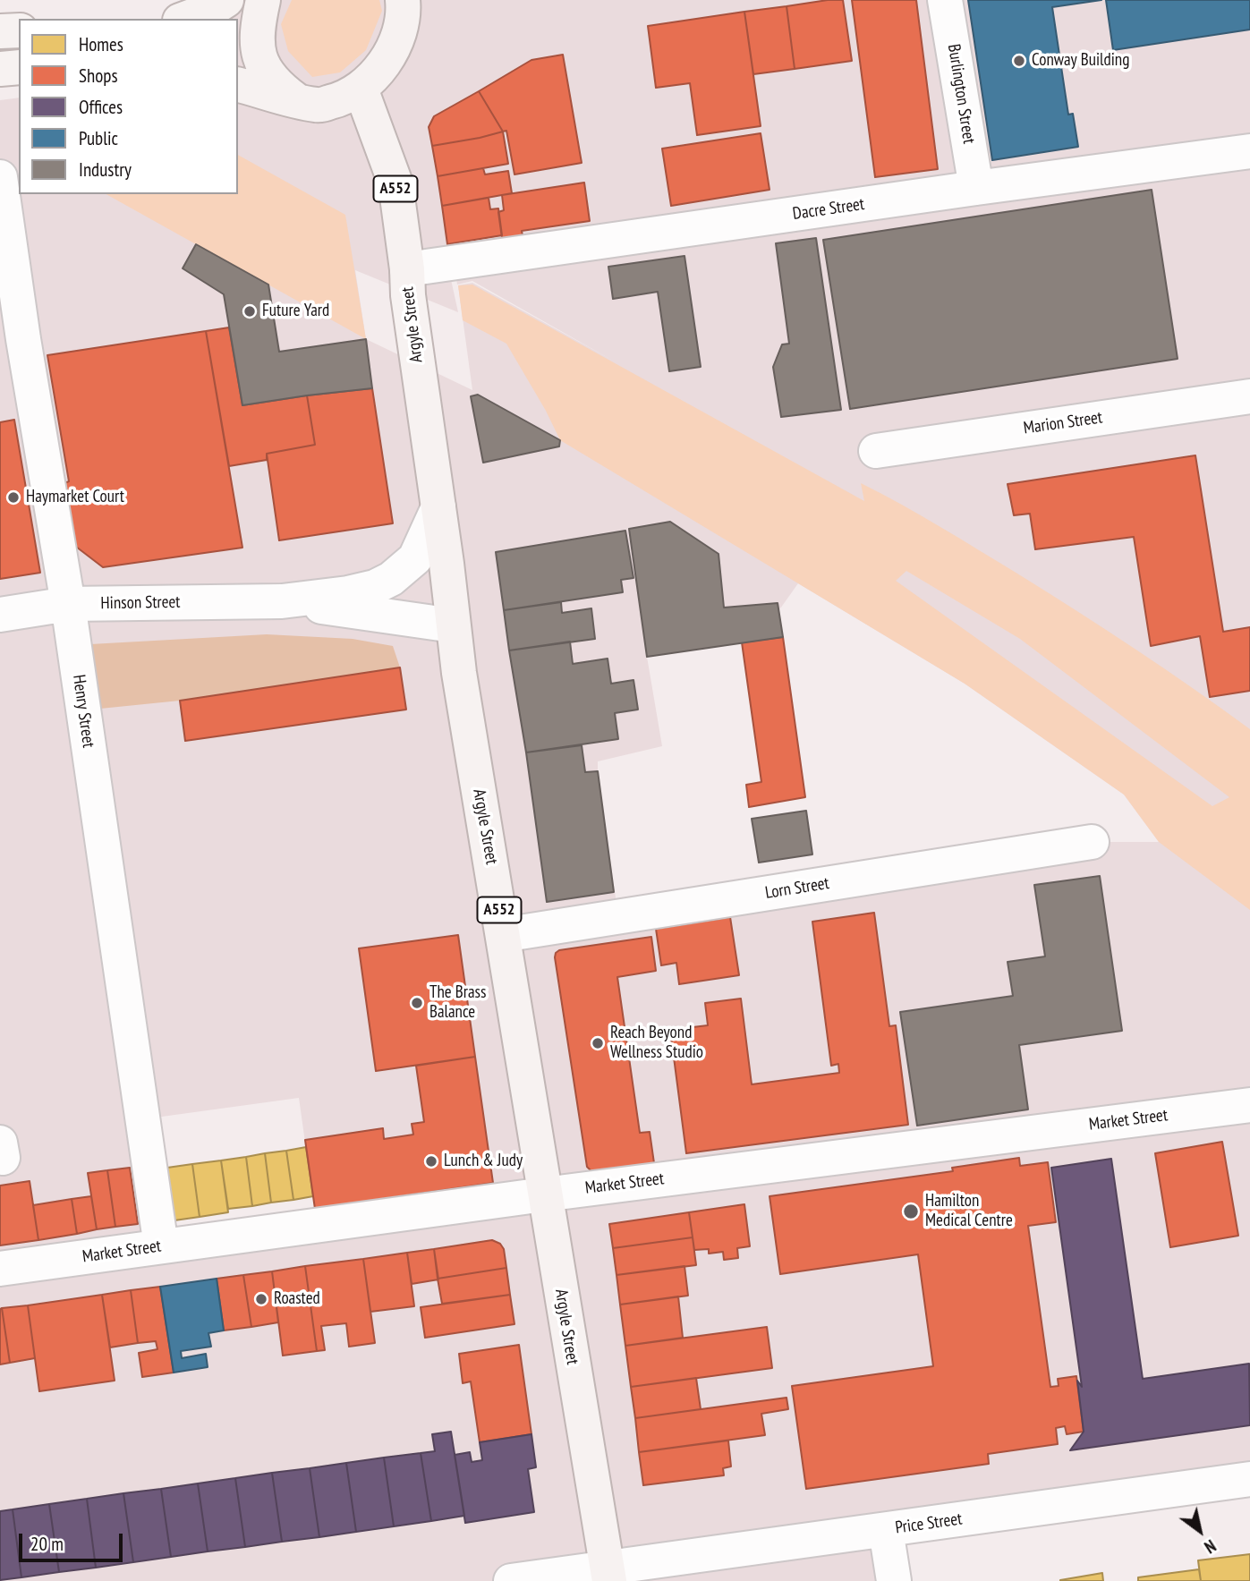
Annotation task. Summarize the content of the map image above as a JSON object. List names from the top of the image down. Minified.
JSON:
{"streets":{"main road":["A552","Argyle Street"],"street":["Burlington Street","Dacre Street","Marion Street","Hinson Street","Henry Street","Lorn Street","Market Street","Price Street"]},"crossings":[["Burlington Street","Dacre Street"],["Dacre Street","Argyle Street"],["Argyle Street","Hinson Street"],["Argyle Street","Lorn Street"],["Argyle Street","Market Street"],["Argyle Street","Price Street"],["Hinson Street","Henry Street"],["Henry Street","Market Street"]],"places":["Conway Building","Future Yard","Haymarket Court","The Brass Balance","Reach Beyond Wellness Studio","Lunch & Judy","Hamilton Medical Centre","Roasted"],"legend":["Homes","Shops","Offices","Public","Industry"],"scale_bar":"20 m","north":"bottom right"}
